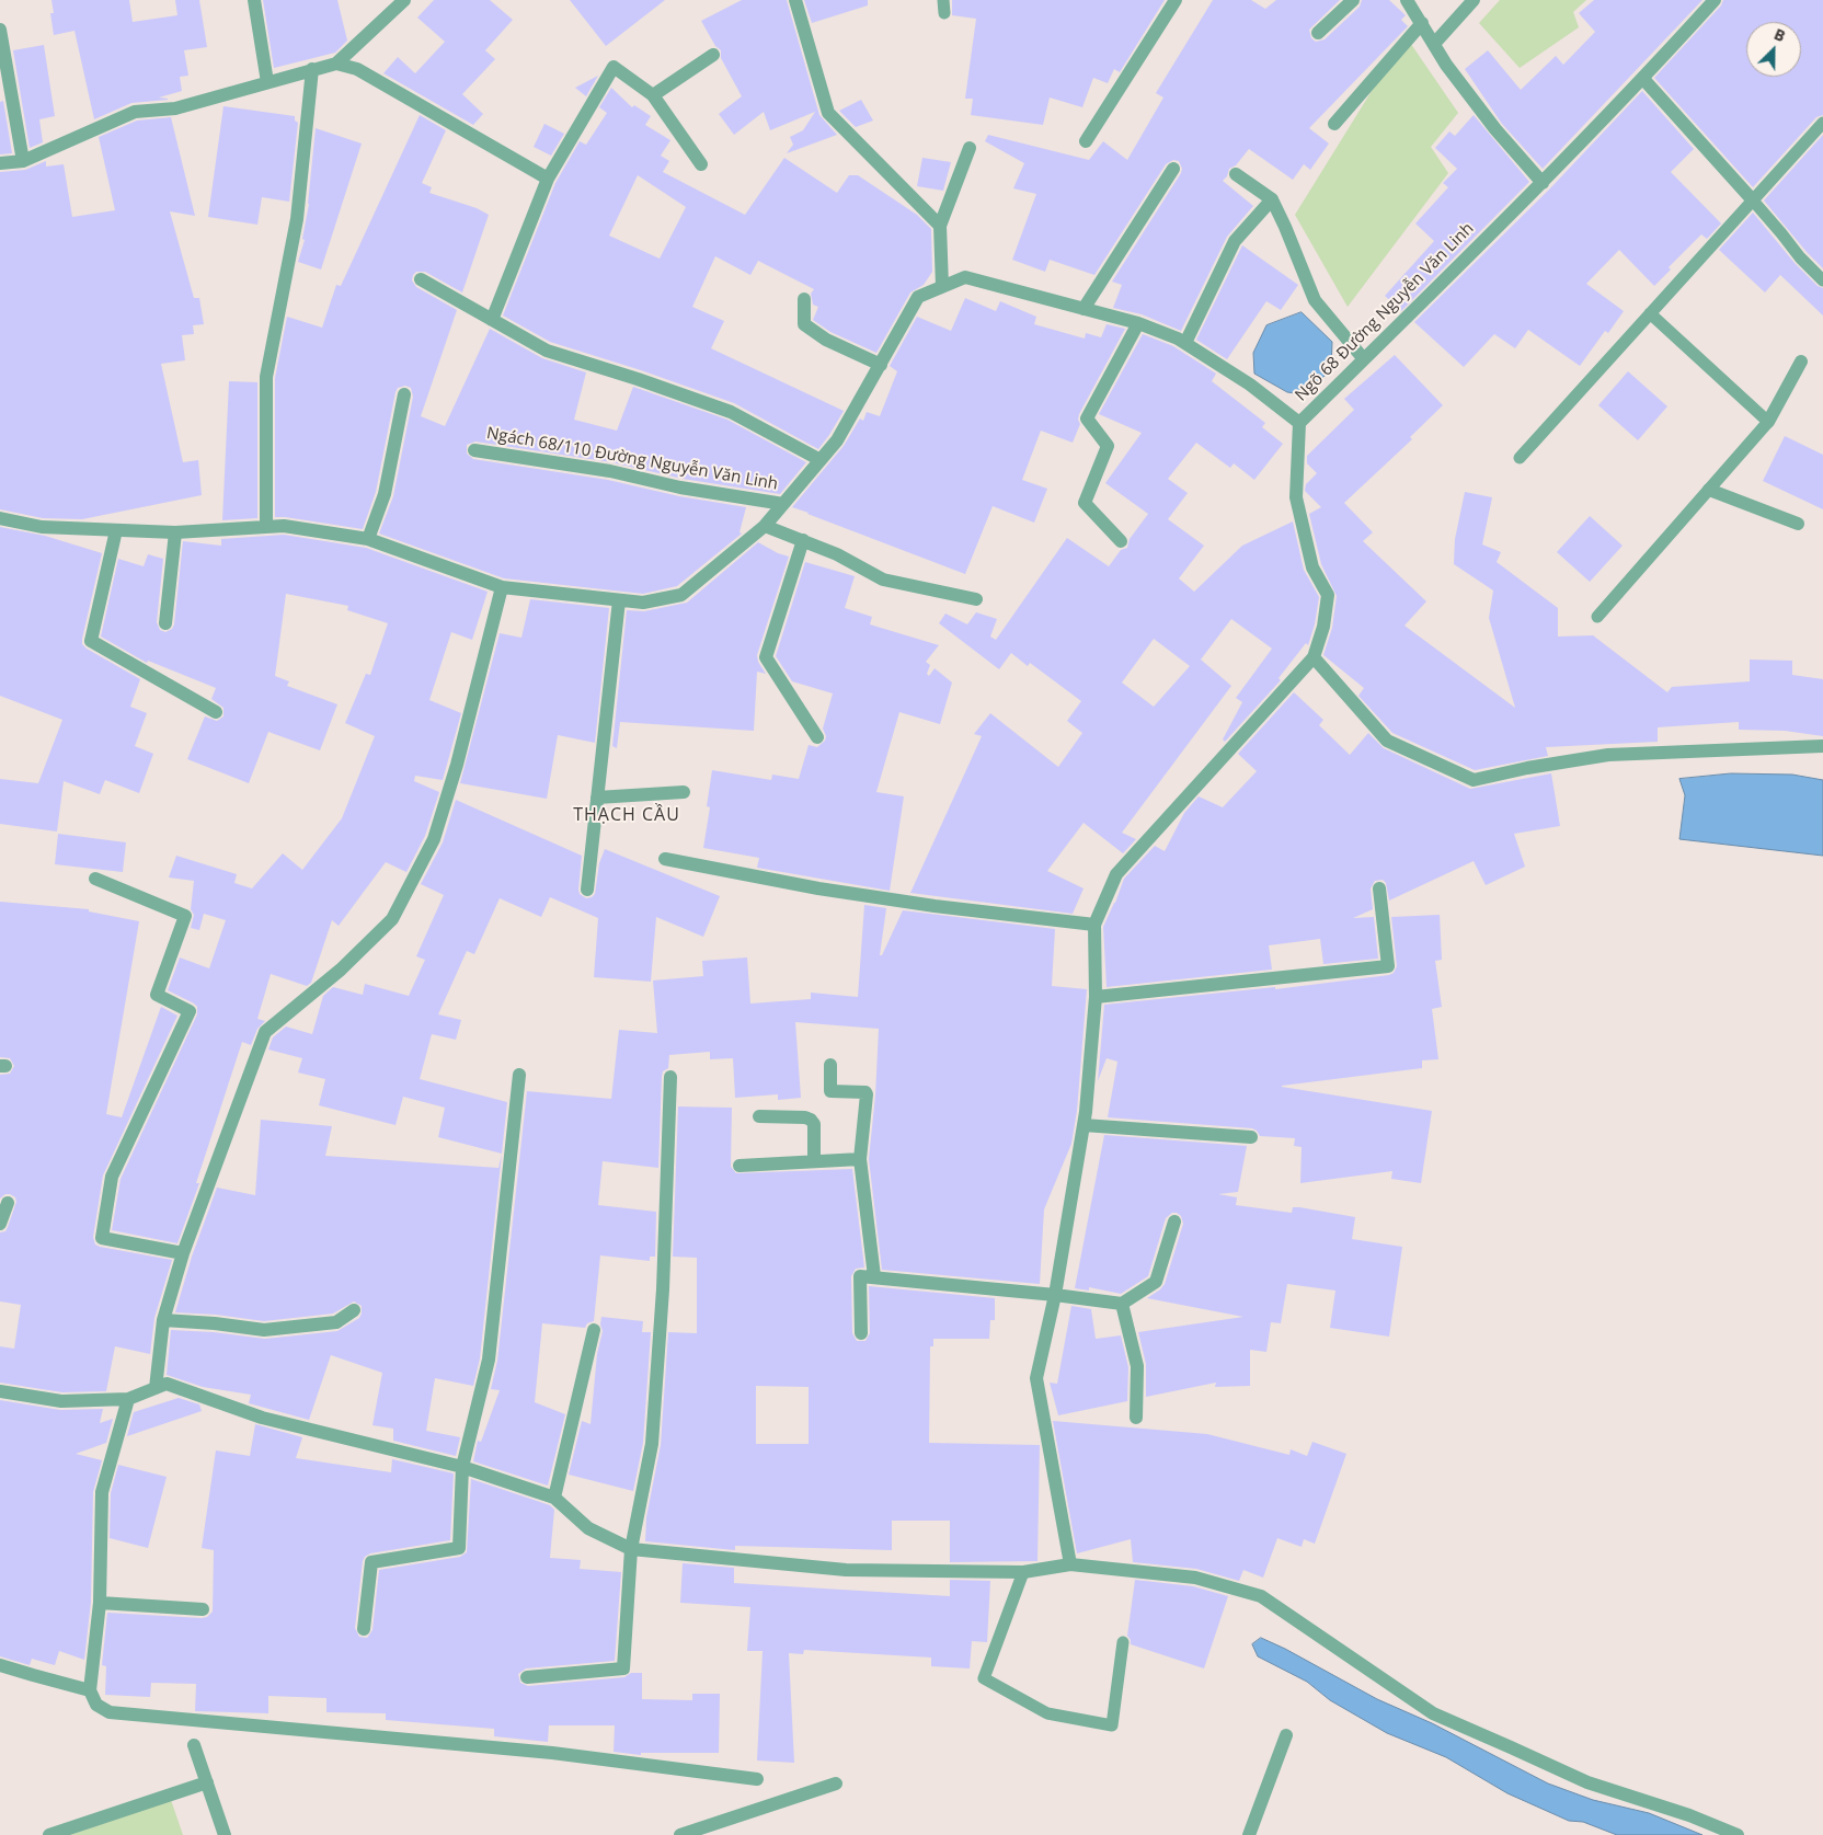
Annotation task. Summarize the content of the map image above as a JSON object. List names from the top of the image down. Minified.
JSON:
{"streets":{"street":["Ngõ 68 Đường Nguyễn Văn Linh","Ngách 68/110 Đường Nguyễn Văn Linh"]},"crossings":[["Ngõ 68 Đường Nguyễn Văn Linh","Ngách 68/110 Đường Nguyễn Văn Linh"]],"districts":["THẠCH CẦU"],"north":"top right"}
